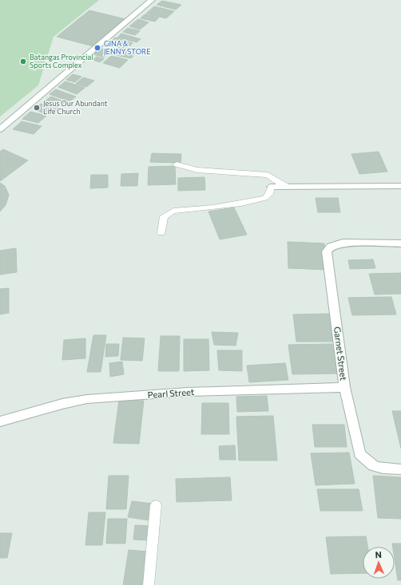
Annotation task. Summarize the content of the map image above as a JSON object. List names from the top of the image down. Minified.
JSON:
{"streets":{"street":["Garnet Street","Pearl Street"]},"crossings":[["Garnet Street","Pearl Street"]],"places":["GINA & JENNY STORE","Batangas Provincial Sports Complex","Jesus Our Abundant Life Church"],"north":"top"}
